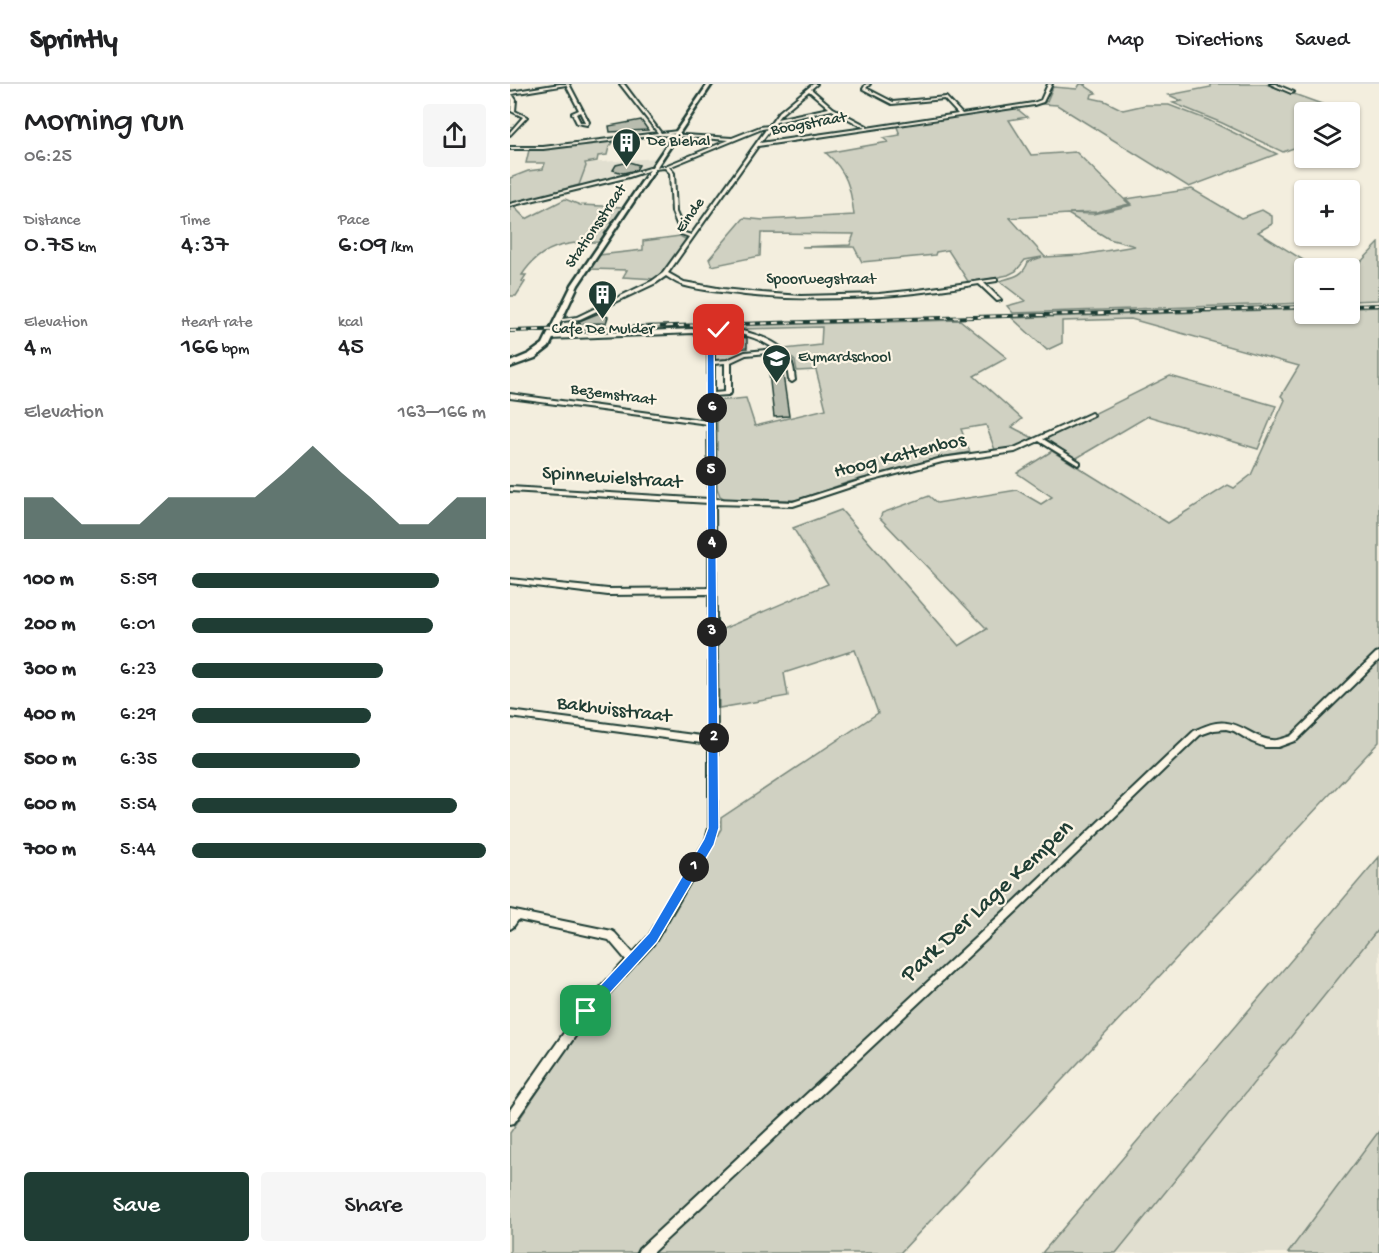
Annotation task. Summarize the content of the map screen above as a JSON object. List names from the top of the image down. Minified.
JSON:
{"streets":{"main road":["Stationsstraat"],"street":["Boogstraat","Einde","Spoorwegstraat","Bezemstraat","Hoog Kattenbos","Spinnewielstraat","Bakhuisstraat","Park Der Lage Kempen"]},"crossings":[["Boogstraat","Einde"],["Einde","Stationsstraat"],["Einde","Spoorwegstraat"],["Hoog Kattenbos","Spinnewielstraat"]],"places":{"building":["De Biehal","Cafe De Mulder"],"school or university":["Eymardschool"]},"page":{"header":"Sprintly","nav":["Map","Directions","Saved"],"heading":["Morning run","06:25"],"map_buttons":["+","−"],"stats":[["Distance","0.75 km"],["Time","4:37"],["Pace","6:09 /km"],["Elevation","4 m"],["Heart rate","166 bpm"],["kcal","45"]],"chart":["Elevation","163–166 m"],"pins":["6","5","4","3","2","1"],"list":[{"name":"100 m","note":"5:59"},{"name":"200 m","note":"6:01"},{"name":"300 m","note":"6:23"},{"name":"400 m","note":"6:29"},{"name":"500 m","note":"6:35"},{"name":"600 m","note":"5:54"},{"name":"700 m","note":"5:44"}],"buttons":["Save","Share"]}}
